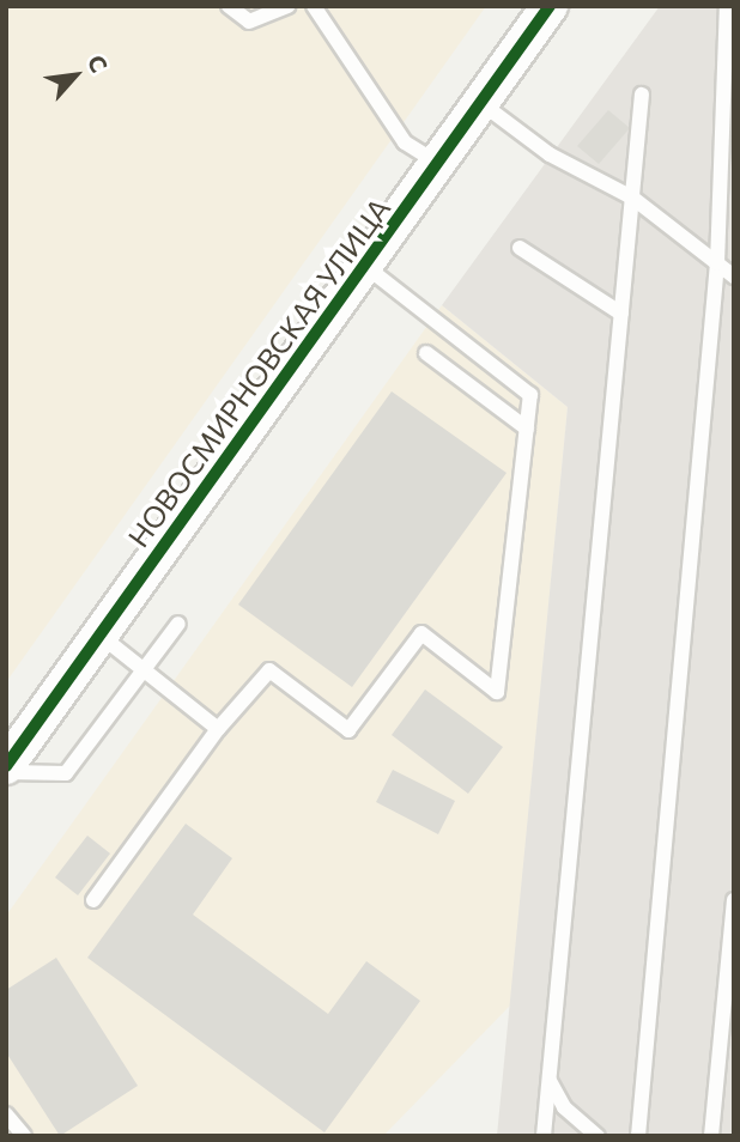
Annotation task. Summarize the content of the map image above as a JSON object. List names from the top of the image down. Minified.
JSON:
{"streets":{"street":["НОВОСМИРНОВСКАЯ УЛИЦА"]},"north":"top right"}
